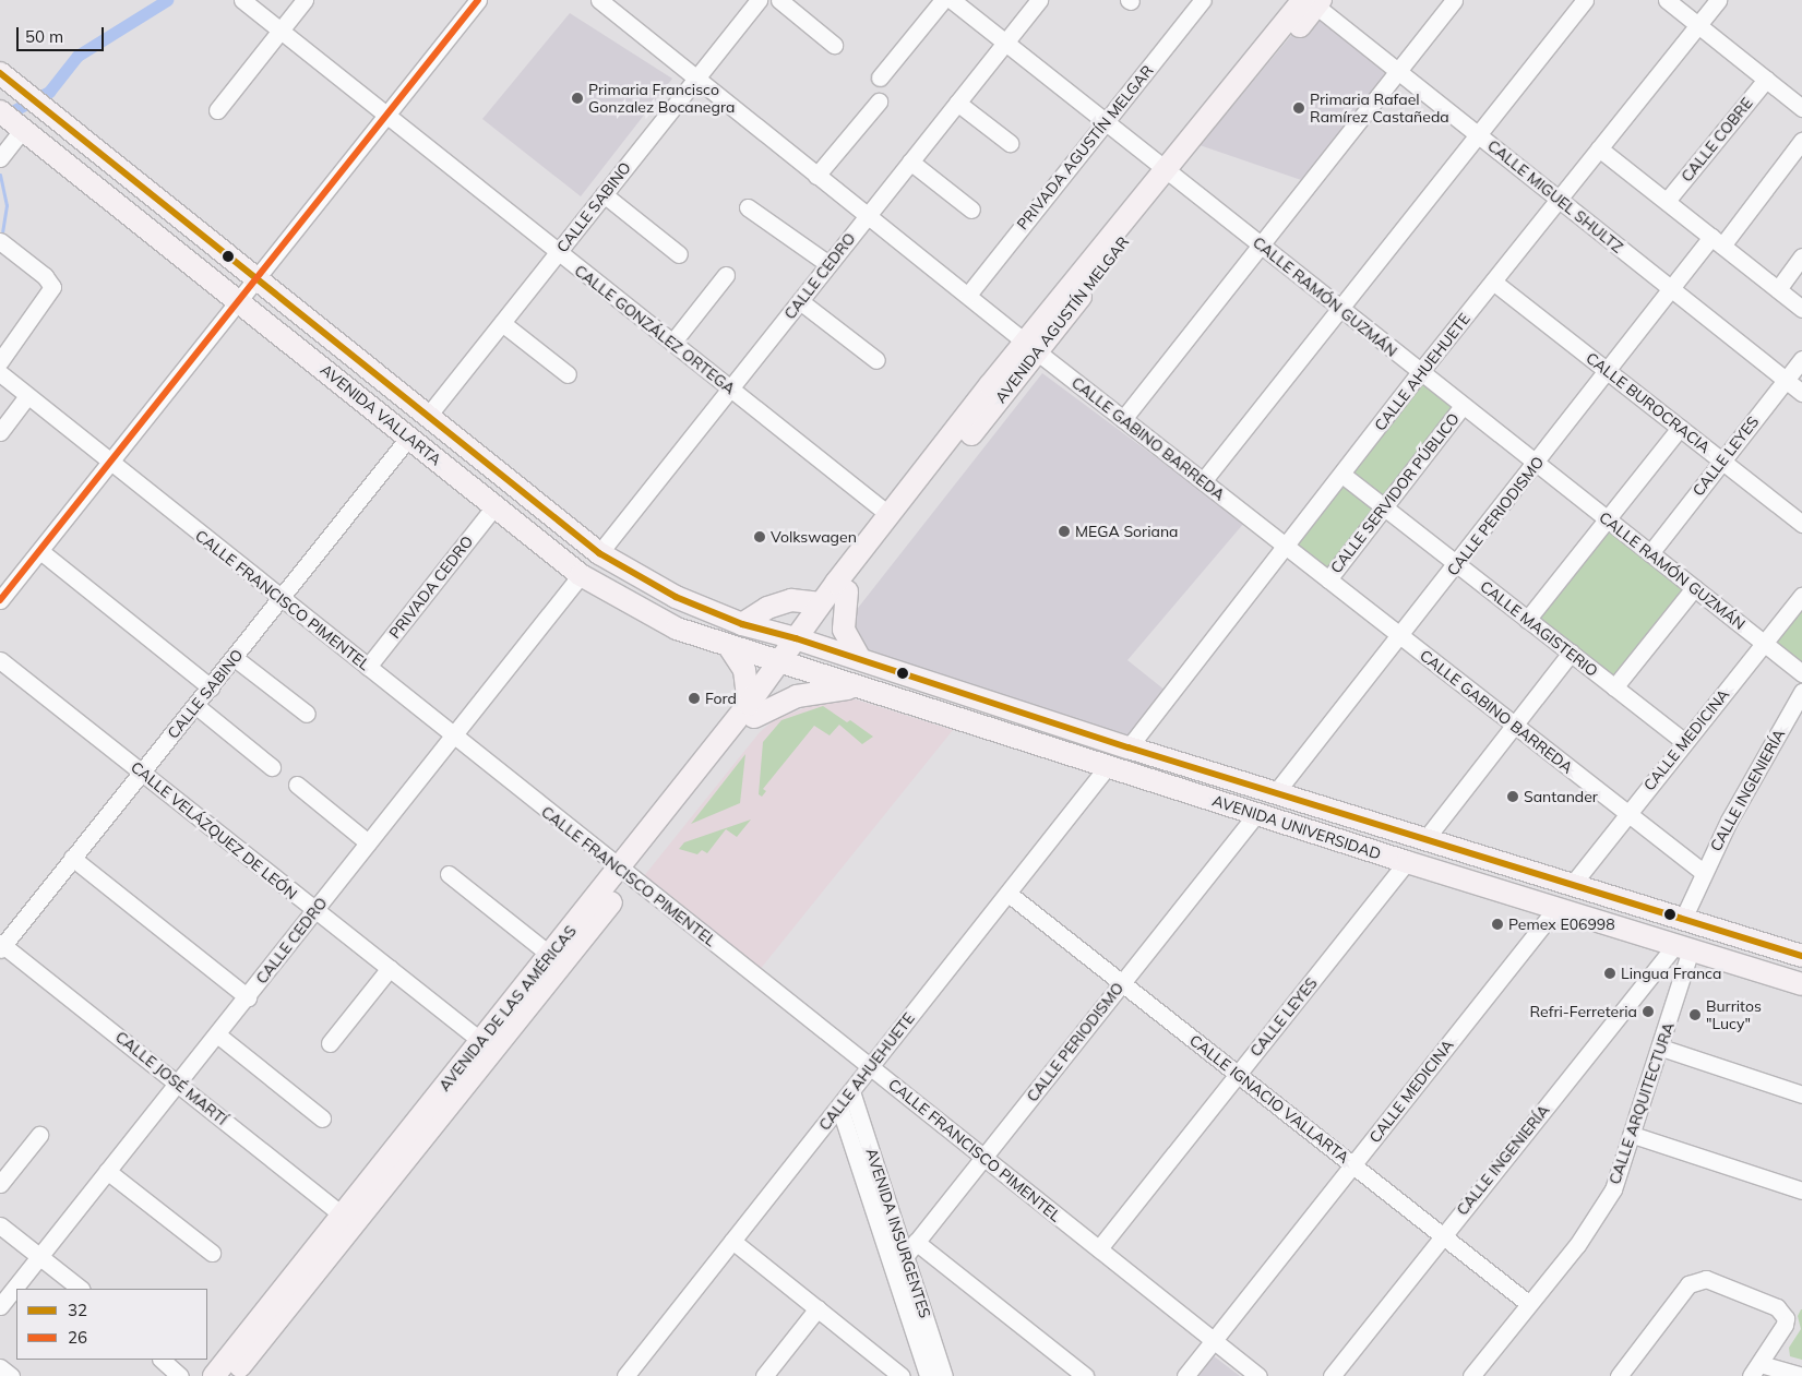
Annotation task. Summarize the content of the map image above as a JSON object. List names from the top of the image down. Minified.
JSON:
{"streets":{"main road":["AVENIDA AGUSTÍN MELGAR","AVENIDA VALLARTA","AVENIDA UNIVERSIDAD","AVENIDA DE LAS AMÉRICAS"],"street":["CALLE COBRE","PRIVADA AGUSTÍN MELGAR","CALLE MIGUEL SHULTZ","CALLE SABINO","CALLE CEDRO","CALLE RAMÓN GUZMÁN","CALLE GONZÁLEZ ORTEGA","CALLE AHUEHUETE","CALLE BUROCRACIA","CALLE GABINO BARREDA","CALLE LEYES","CALLE SERVIDOR PÚBLICO","CALLE PERIODISMO","PRIVADA CEDRO","CALLE FRANCISCO PIMENTEL","CALLE MAGISTERIO","CALLE MEDICINA","CALLE INGENIERÍA","CALLE VELÁZQUEZ DE LEÓN","CALLE JOSÉ MARTÍ","CALLE IGNACIO VALLARTA","CALLE ARQUITECTURA","AVENIDA INSURGENTES"]},"crossings":[["PRIVADA AGUSTÍN MELGAR","CALLE RAMÓN GUZMÁN"],["PRIVADA AGUSTÍN MELGAR","CALLE GABINO BARREDA"],["CALLE MIGUEL SHULTZ","AVENIDA AGUSTÍN MELGAR"],["CALLE MIGUEL SHULTZ","CALLE AHUEHUETE"],["CALLE MIGUEL SHULTZ","CALLE LEYES"],["CALLE MIGUEL SHULTZ","CALLE PERIODISMO"],["CALLE SABINO","CALLE GONZÁLEZ ORTEGA"],["CALLE SABINO","AVENIDA VALLARTA"],["CALLE SABINO","CALLE GABINO BARREDA"],["CALLE SABINO","CALLE FRANCISCO PIMENTEL"],["CALLE SABINO","CALLE VELÁZQUEZ DE LEÓN"],["CALLE SABINO","CALLE JOSÉ MARTÍ"],["CALLE CEDRO","CALLE RAMÓN GUZMÁN"],["CALLE CEDRO","CALLE GONZÁLEZ ORTEGA"],["CALLE CEDRO","AVENIDA VALLARTA"],["CALLE CEDRO","CALLE GABINO BARREDA"],["CALLE CEDRO","CALLE FRANCISCO PIMENTEL"],["CALLE CEDRO","CALLE VELÁZQUEZ DE LEÓN"],["CALLE CEDRO","CALLE JOSÉ MARTÍ"],["CALLE RAMÓN GUZMÁN","AVENIDA AGUSTÍN MELGAR"],["CALLE RAMÓN GUZMÁN","CALLE AHUEHUETE"],["CALLE RAMÓN GUZMÁN","CALLE LEYES"],["CALLE RAMÓN GUZMÁN","CALLE SERVIDOR PÚBLICO"],["CALLE RAMÓN GUZMÁN","CALLE PERIODISMO"],["CALLE RAMÓN GUZMÁN","CALLE MEDICINA"],["AVENIDA AGUSTÍN MELGAR","CALLE GONZÁLEZ ORTEGA"],["AVENIDA AGUSTÍN MELGAR","AVENIDA VALLARTA"],["AVENIDA AGUSTÍN MELGAR","CALLE GABINO BARREDA"],["AVENIDA AGUSTÍN MELGAR","AVENIDA UNIVERSIDAD"],["AVENIDA AGUSTÍN MELGAR","AVENIDA DE LAS AMÉRICAS"],["CALLE AHUEHUETE","CALLE BUROCRACIA"],["CALLE AHUEHUETE","CALLE GABINO BARREDA"],["CALLE AHUEHUETE","CALLE FRANCISCO PIMENTEL"],["CALLE AHUEHUETE","CALLE MAGISTERIO"],["CALLE AHUEHUETE","AVENIDA UNIVERSIDAD"],["CALLE AHUEHUETE","CALLE IGNACIO VALLARTA"],["CALLE AHUEHUETE","AVENIDA INSURGENTES"],["CALLE BUROCRACIA","CALLE LEYES"],["CALLE BUROCRACIA","CALLE PERIODISMO"],["AVENIDA VALLARTA","PRIVADA CEDRO"],["AVENIDA VALLARTA","AVENIDA UNIVERSIDAD"],["AVENIDA VALLARTA","AVENIDA DE LAS AMÉRICAS"],["CALLE GABINO BARREDA","CALLE SERVIDOR PÚBLICO"],["CALLE GABINO BARREDA","CALLE PERIODISMO"],["CALLE GABINO BARREDA","CALLE MEDICINA"],["CALLE GABINO BARREDA","CALLE INGENIERÍA"],["CALLE LEYES","CALLE FRANCISCO PIMENTEL"],["CALLE LEYES","AVENIDA UNIVERSIDAD"],["CALLE LEYES","CALLE IGNACIO VALLARTA"],["CALLE SERVIDOR PÚBLICO","CALLE MAGISTERIO"],["CALLE PERIODISMO","CALLE FRANCISCO PIMENTEL"],["CALLE PERIODISMO","CALLE MAGISTERIO"],["CALLE PERIODISMO","AVENIDA UNIVERSIDAD"],["CALLE PERIODISMO","CALLE IGNACIO VALLARTA"],["CALLE PERIODISMO","AVENIDA INSURGENTES"],["PRIVADA CEDRO","CALLE FRANCISCO PIMENTEL"],["CALLE FRANCISCO PIMENTEL","CALLE MEDICINA"],["CALLE FRANCISCO PIMENTEL","AVENIDA DE LAS AMÉRICAS"],["CALLE MAGISTERIO","CALLE MEDICINA"],["CALLE MEDICINA","AVENIDA UNIVERSIDAD"],["CALLE MEDICINA","CALLE IGNACIO VALLARTA"],["CALLE INGENIERÍA","AVENIDA UNIVERSIDAD"],["CALLE INGENIERÍA","CALLE IGNACIO VALLARTA"],["CALLE INGENIERÍA","CALLE ARQUITECTURA"],["AVENIDA UNIVERSIDAD","AVENIDA DE LAS AMÉRICAS"],["AVENIDA UNIVERSIDAD","CALLE ARQUITECTURA"],["CALLE VELÁZQUEZ DE LEÓN","AVENIDA DE LAS AMÉRICAS"],["AVENIDA DE LAS AMÉRICAS","CALLE JOSÉ MARTÍ"],["CALLE IGNACIO VALLARTA","CALLE ARQUITECTURA"]],"places":["Primaria Francisco Gonzalez Bocanegra","Primaria Rafael Ramírez Castañeda","MEGA Soriana","Volkswagen","Ford","Santander","Pemex E06998","Lingua Franca","Refri-Ferreteria","Burritos \"Lucy\""],"lines":["transit line 26","transit line 32"],"legend":["32","26"],"scale_bar":"50 m"}
